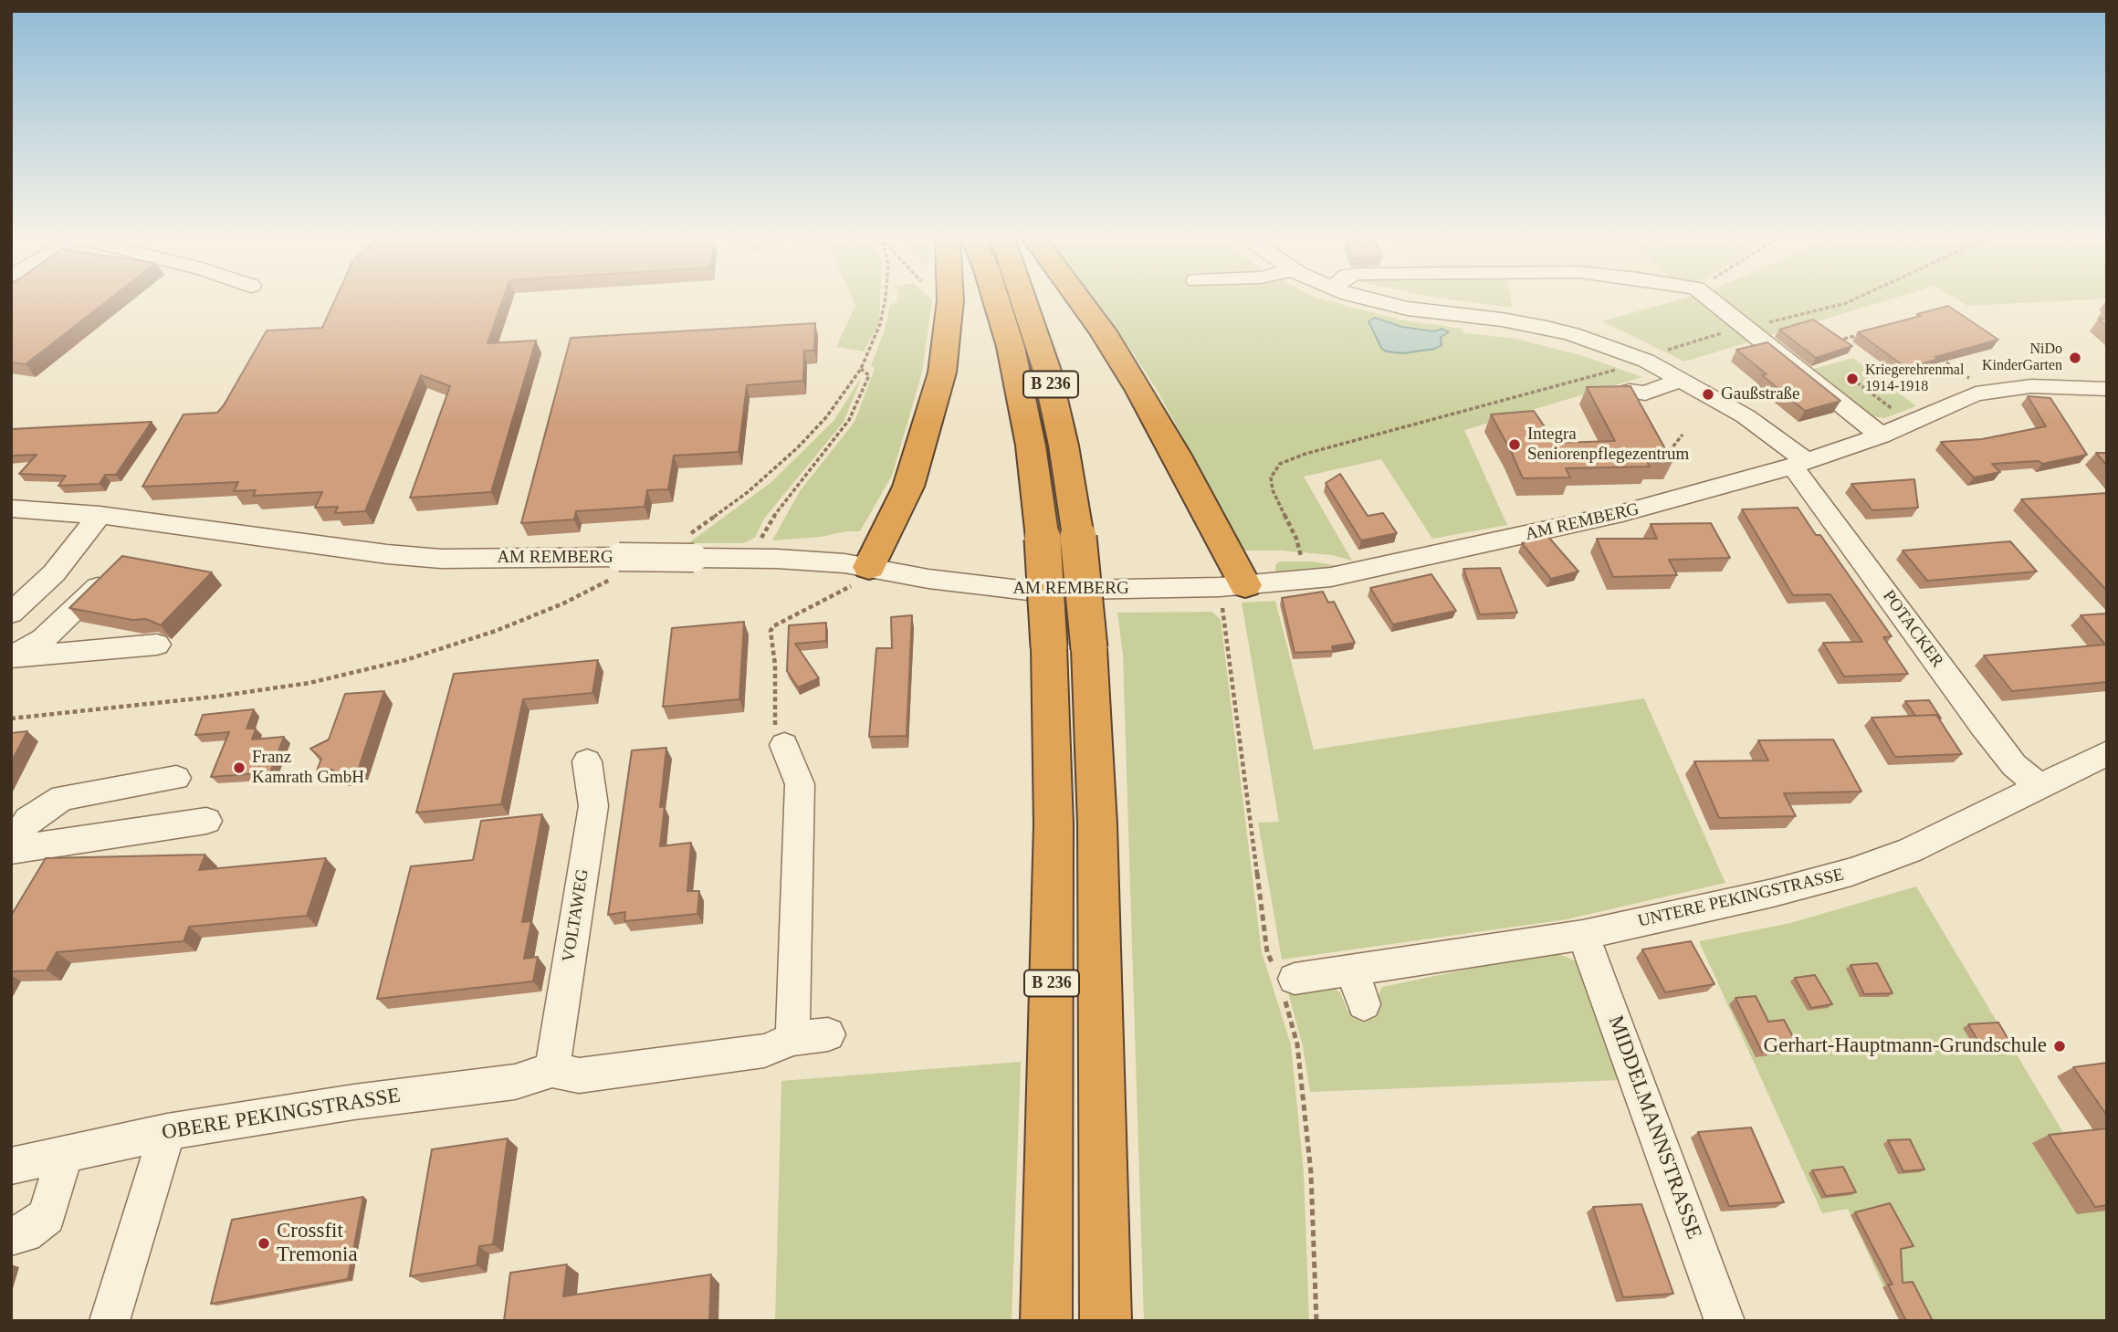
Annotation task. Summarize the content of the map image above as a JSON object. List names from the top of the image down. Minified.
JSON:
{"streets":{"highway":["B 236"],"street":["AM REMBERG","POTACKER","UNTERE PEKINGSTRASSE","VOLTAWEG","OBERE PEKINGSTRASSE","MIDDELMANNSTRASSE"]},"crossings":[["AM REMBERG","POTACKER"],["POTACKER","UNTERE PEKINGSTRASSE"],["UNTERE PEKINGSTRASSE","MIDDELMANNSTRASSE"],["VOLTAWEG","OBERE PEKINGSTRASSE"]],"places":["NiDo KinderGarten","Kriegerehrenmal 1914-1918","Gaußstraße","Integra Seniorenpflegezentrum","Franz Kamrath GmbH","Gerhart-Hauptmann-Grundschule","Crossfit Tremonia"]}
